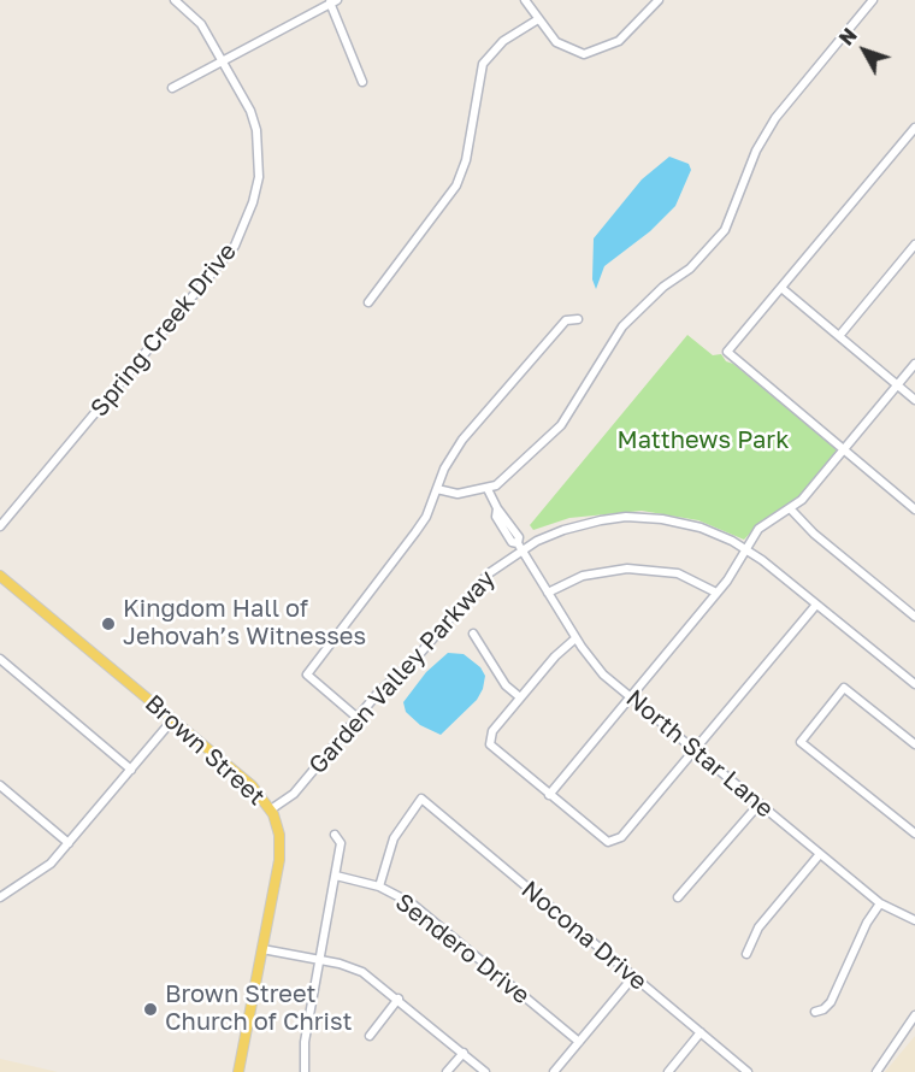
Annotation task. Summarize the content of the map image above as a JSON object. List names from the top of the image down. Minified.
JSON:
{"streets":{"main road":["Brown Street"],"street":["Spring Creek Drive","Garden Valley Parkway","North Star Lane","Nocona Drive","Sendero Drive"]},"crossings":[["Garden Valley Parkway","Brown Street"],["Garden Valley Parkway","North Star Lane"],["Nocona Drive","Sendero Drive"]],"parks":["Matthews Park"],"places":["Kingdom Hall of Jehovah’s Witnesses","Brown Street Church of Christ"],"north":"top left"}
